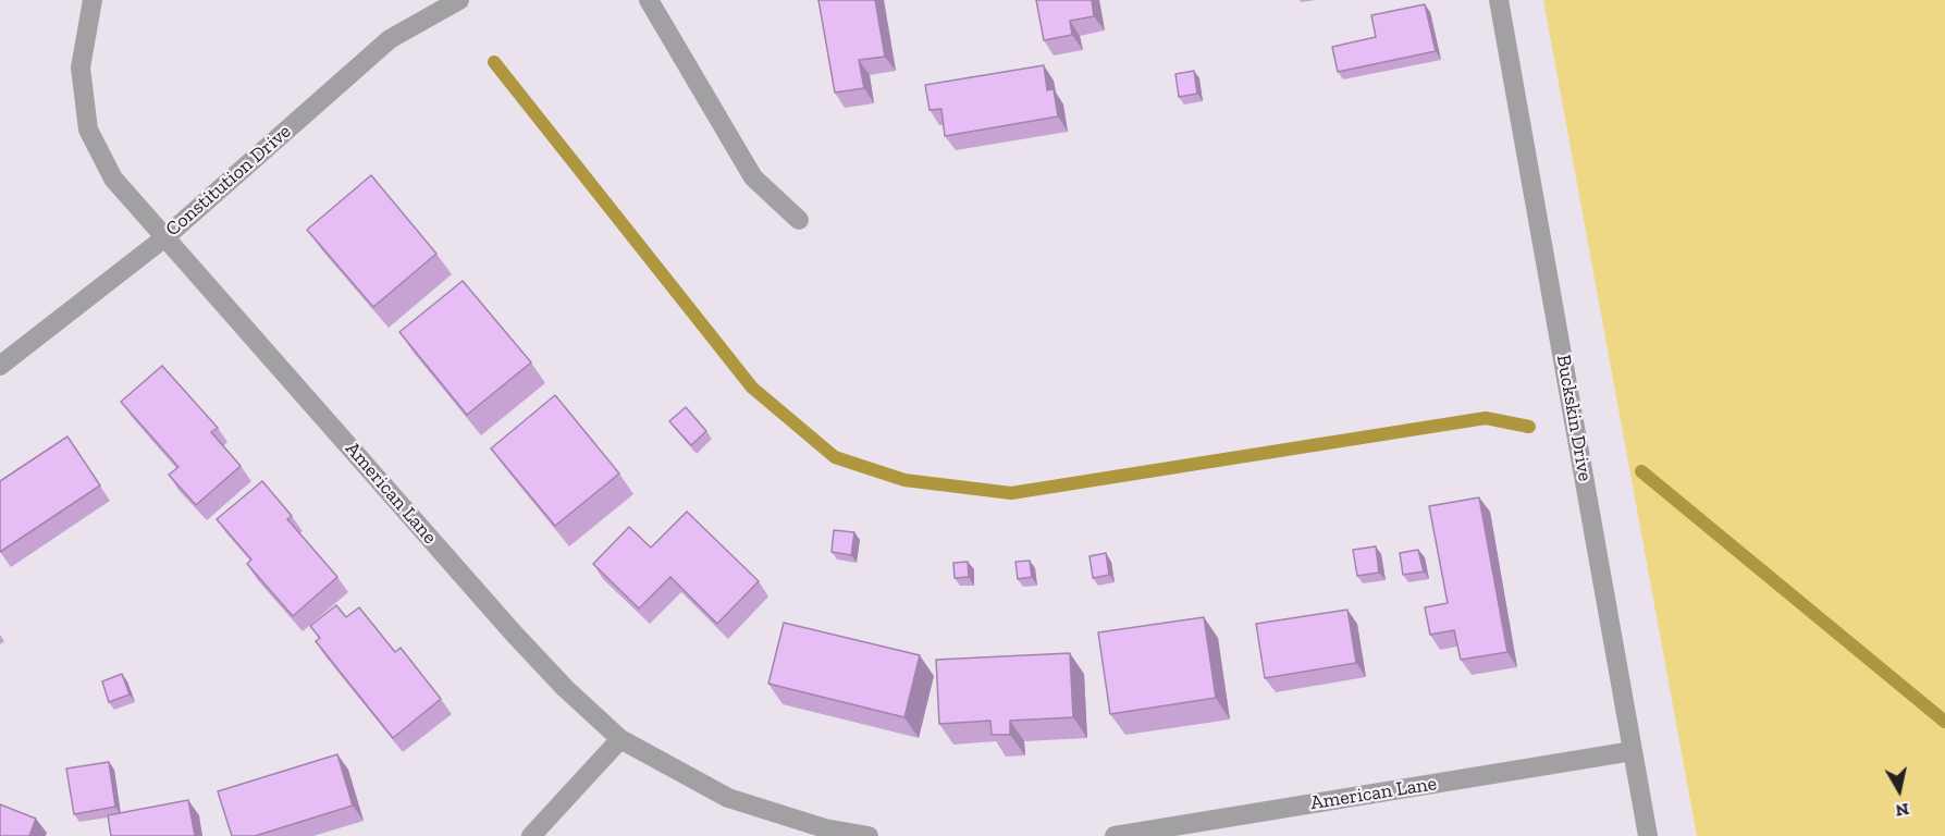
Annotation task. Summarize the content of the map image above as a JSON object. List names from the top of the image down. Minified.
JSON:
{"streets":{"street":["Constitution Drive","Buckskin Drive","American Lane"]},"crossings":[["Constitution Drive","American Lane"],["Buckskin Drive","American Lane"]],"north":"bottom"}
